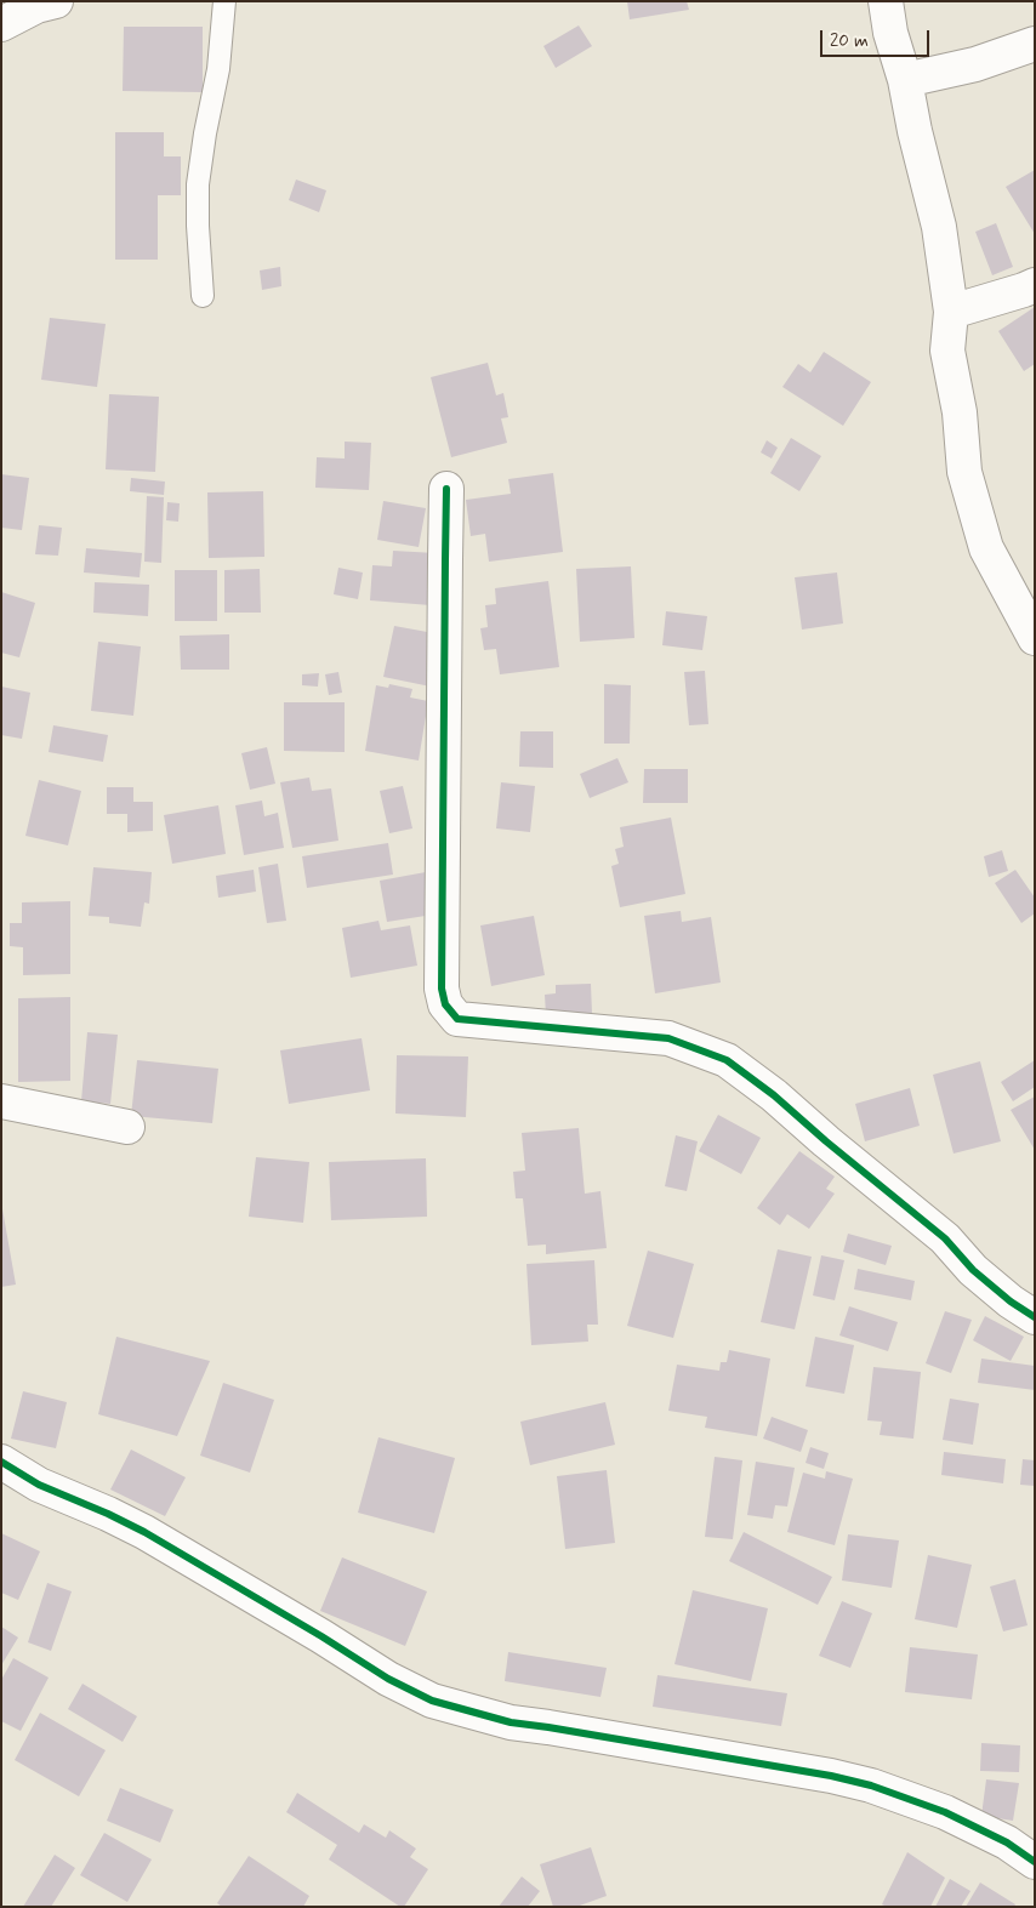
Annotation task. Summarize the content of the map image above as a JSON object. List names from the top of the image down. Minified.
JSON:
{"scale_bar":"20 m"}
